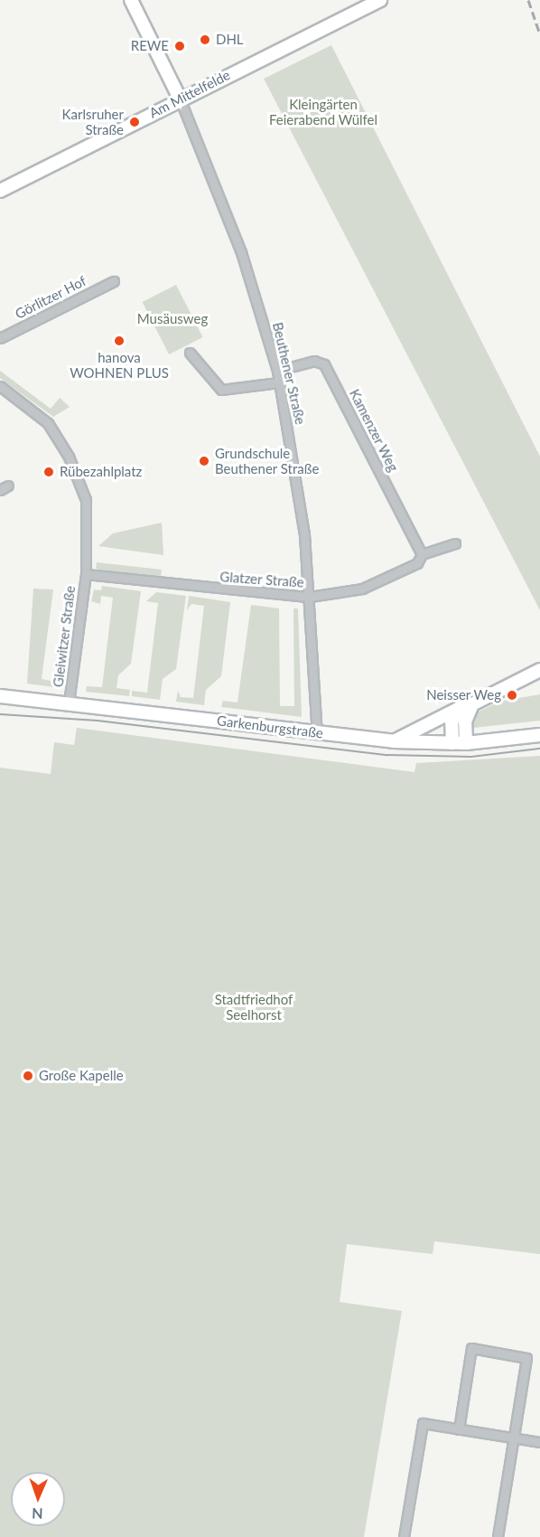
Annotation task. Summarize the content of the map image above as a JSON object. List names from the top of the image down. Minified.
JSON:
{"streets":{"street":["Am Mittelfelde","Görlitzer Hof","Beuthener Straße","Kamenzer Weg","Glatzer Straße","Gleiwitzer Straße","Garkenburgstraße"]},"crossings":[["Am Mittelfelde","Beuthener Straße"],["Beuthener Straße","Kamenzer Weg"],["Beuthener Straße","Glatzer Straße"],["Beuthener Straße","Garkenburgstraße"],["Kamenzer Weg","Glatzer Straße"],["Glatzer Straße","Gleiwitzer Straße"],["Gleiwitzer Straße","Garkenburgstraße"]],"parks":["Kleingärten Feierabend Wülfel","Musäusweg","Stadtfriedhof Seelhorst"],"places":["DHL","REWE","Karlsruher Straße","hanova WOHNEN PLUS","Grundschule Beuthener Straße","Rübezahlplatz","Neisser Weg","Große Kapelle"],"north":"bottom"}
